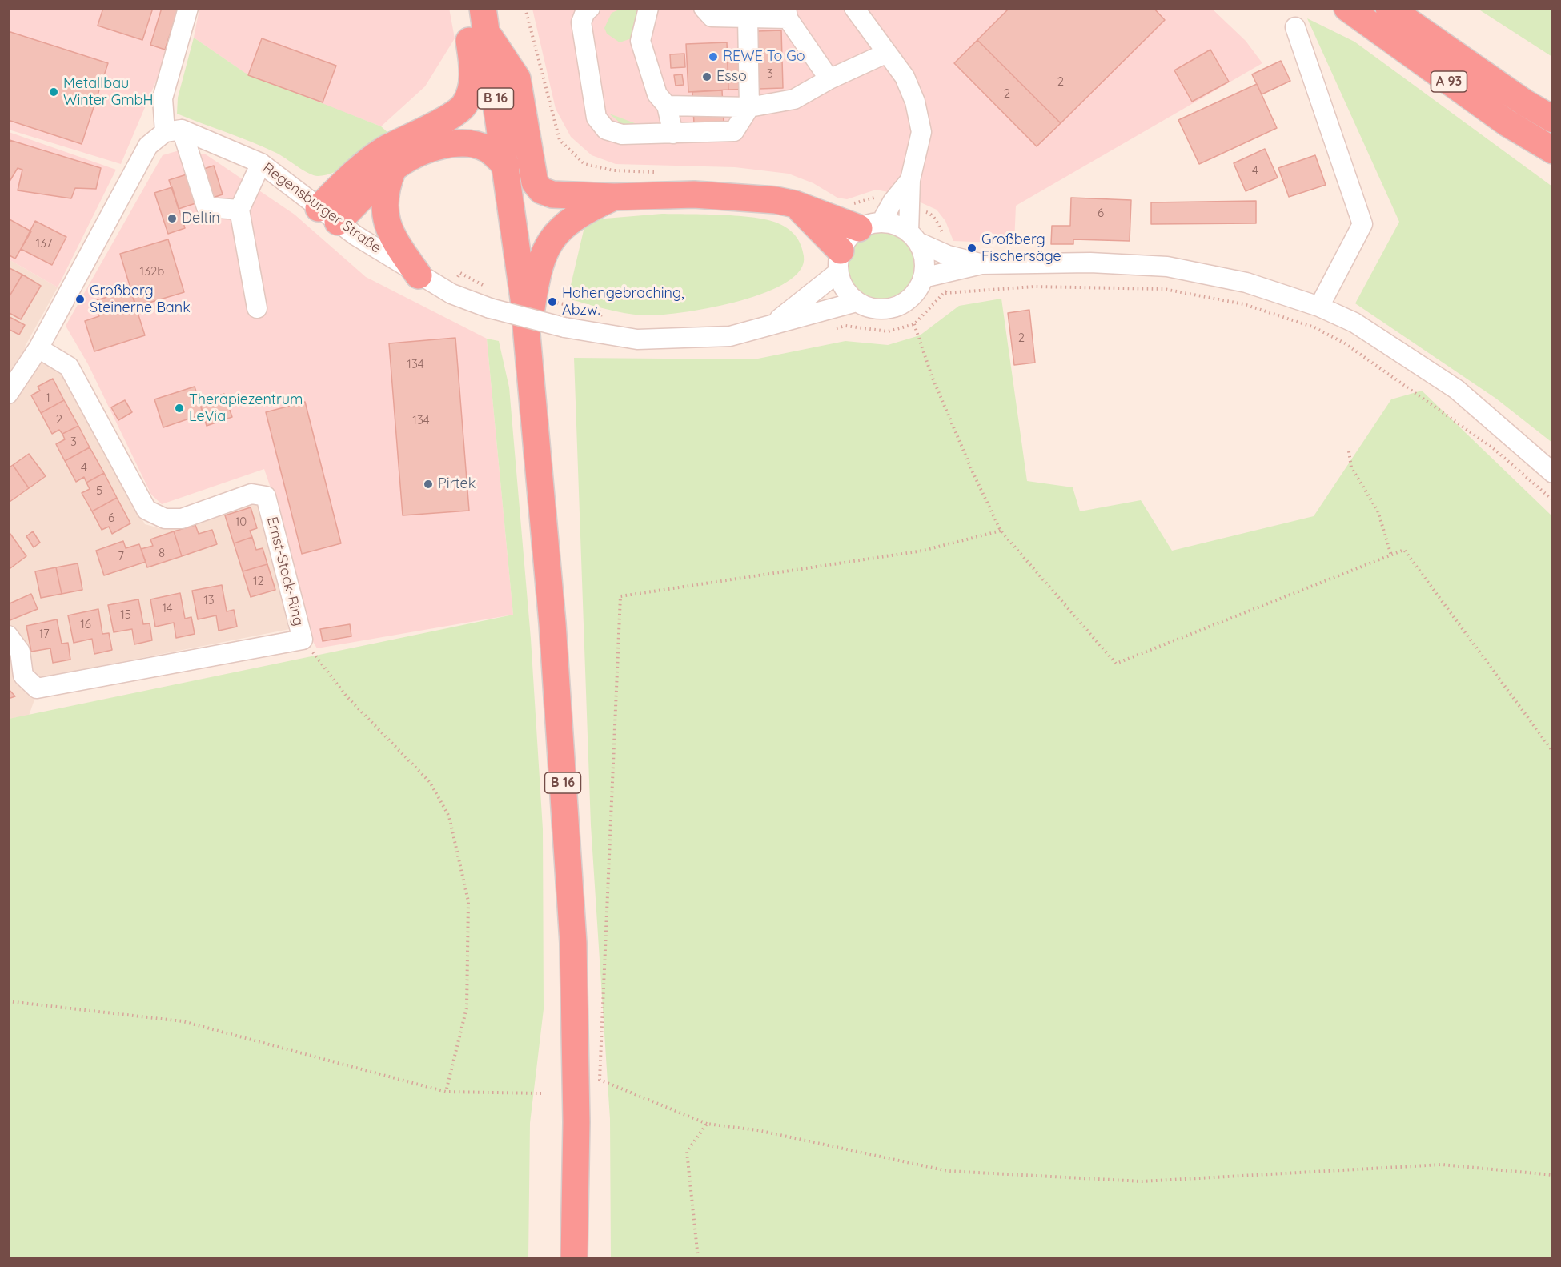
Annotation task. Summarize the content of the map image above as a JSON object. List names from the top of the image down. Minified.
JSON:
{"streets":{"highway":["A 93","B 16"],"street":["Regensburger Straße","Ernst-Stock-Ring"]},"places":["REWE To Go","Esso","Metallbau Winter GmbH","Deltin","Großberg Fischersäge","Großberg Steinerne Bank","Hohengebraching, Abzw.","Therapiezentrum LeVia","Pirtek"],"house_numbers":["3","2","2","4","6","137","132b","2","134","1","2","134","3","4","5","6","10","8","7","12","13","14","15","16","17"]}
